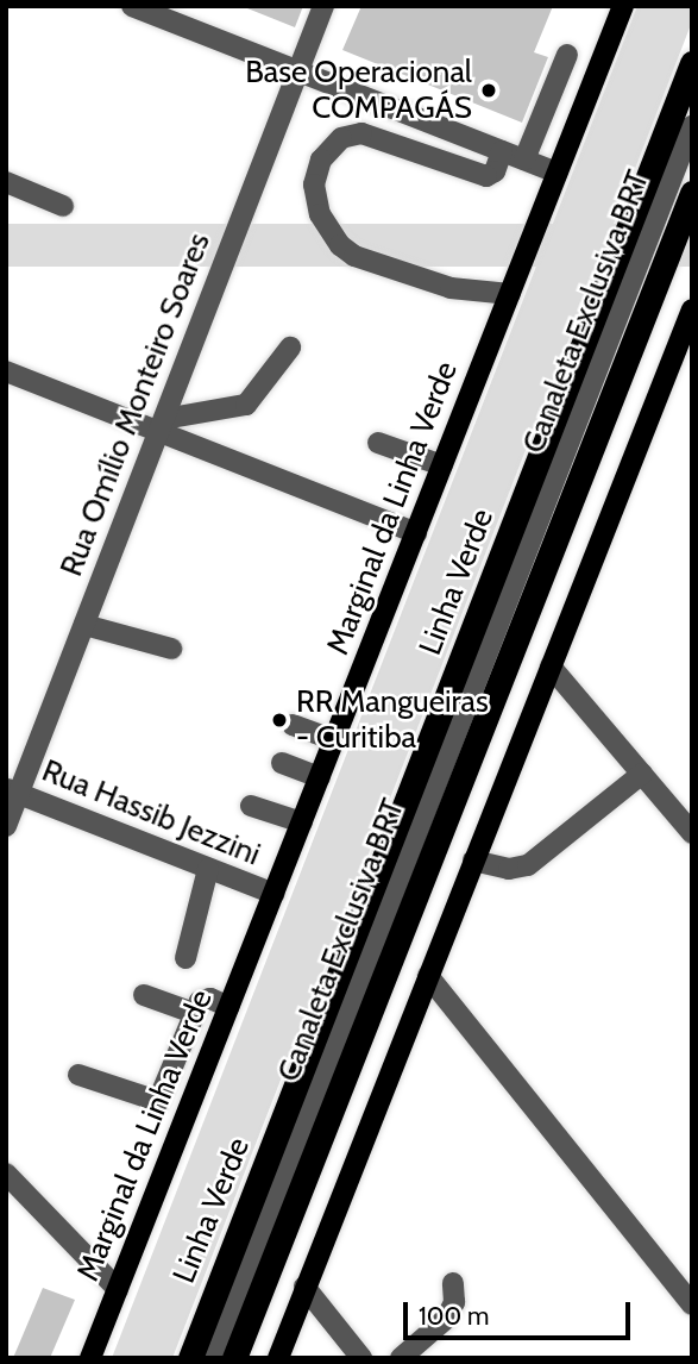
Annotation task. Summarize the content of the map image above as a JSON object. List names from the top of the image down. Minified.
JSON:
{"streets":{"highway":["Linha Verde"],"main road":["Marginal da Linha Verde"],"street":["Canaleta Exclusiva BRT","Rua Omílio Monteiro Soares","Rua Hassib Jezzini"]},"crossings":[["Rua Omílio Monteiro Soares","Rua Hassib Jezzini"],["Marginal da Linha Verde","Rua Hassib Jezzini"]],"places":["Base Operacional COMPAGÁS","RR Mangueiras - Curitiba"],"scale_bar":"100 m"}
